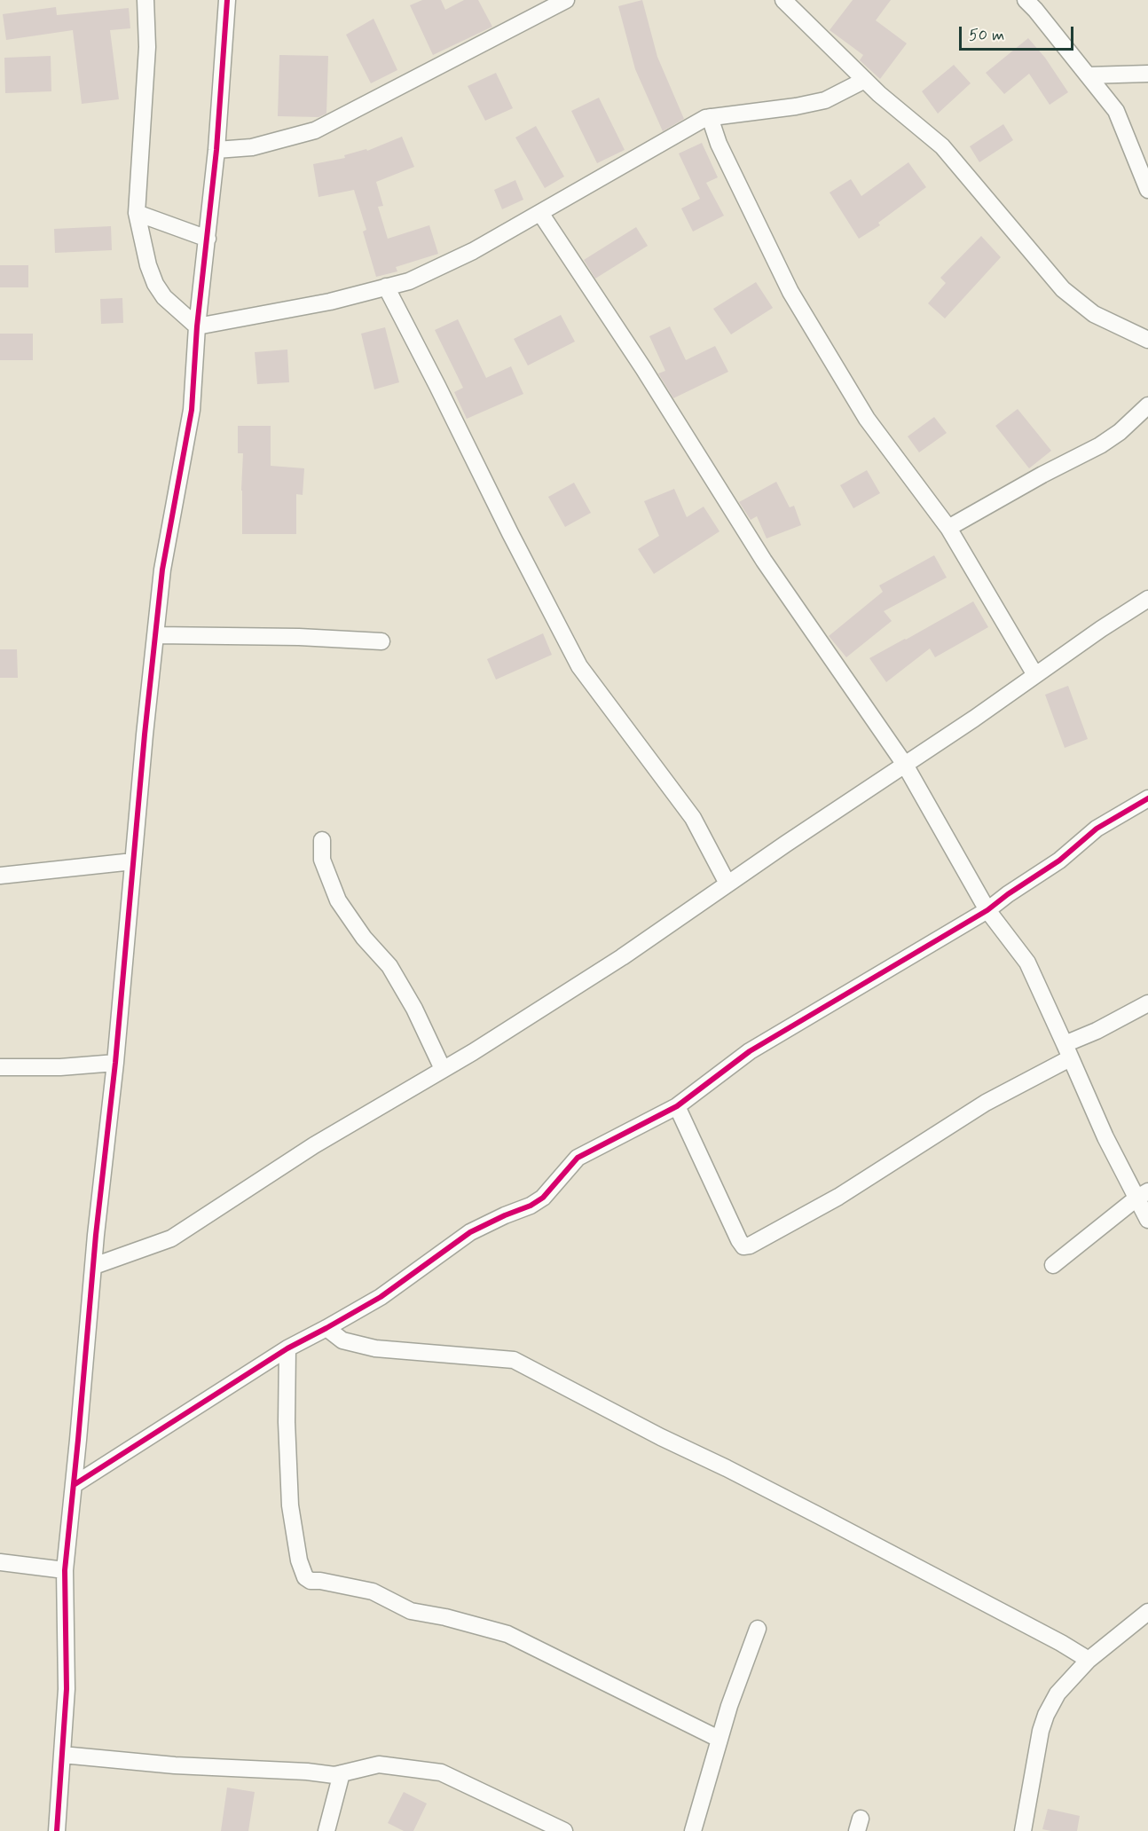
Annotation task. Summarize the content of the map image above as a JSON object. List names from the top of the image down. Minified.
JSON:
{"scale_bar":"50 m"}
